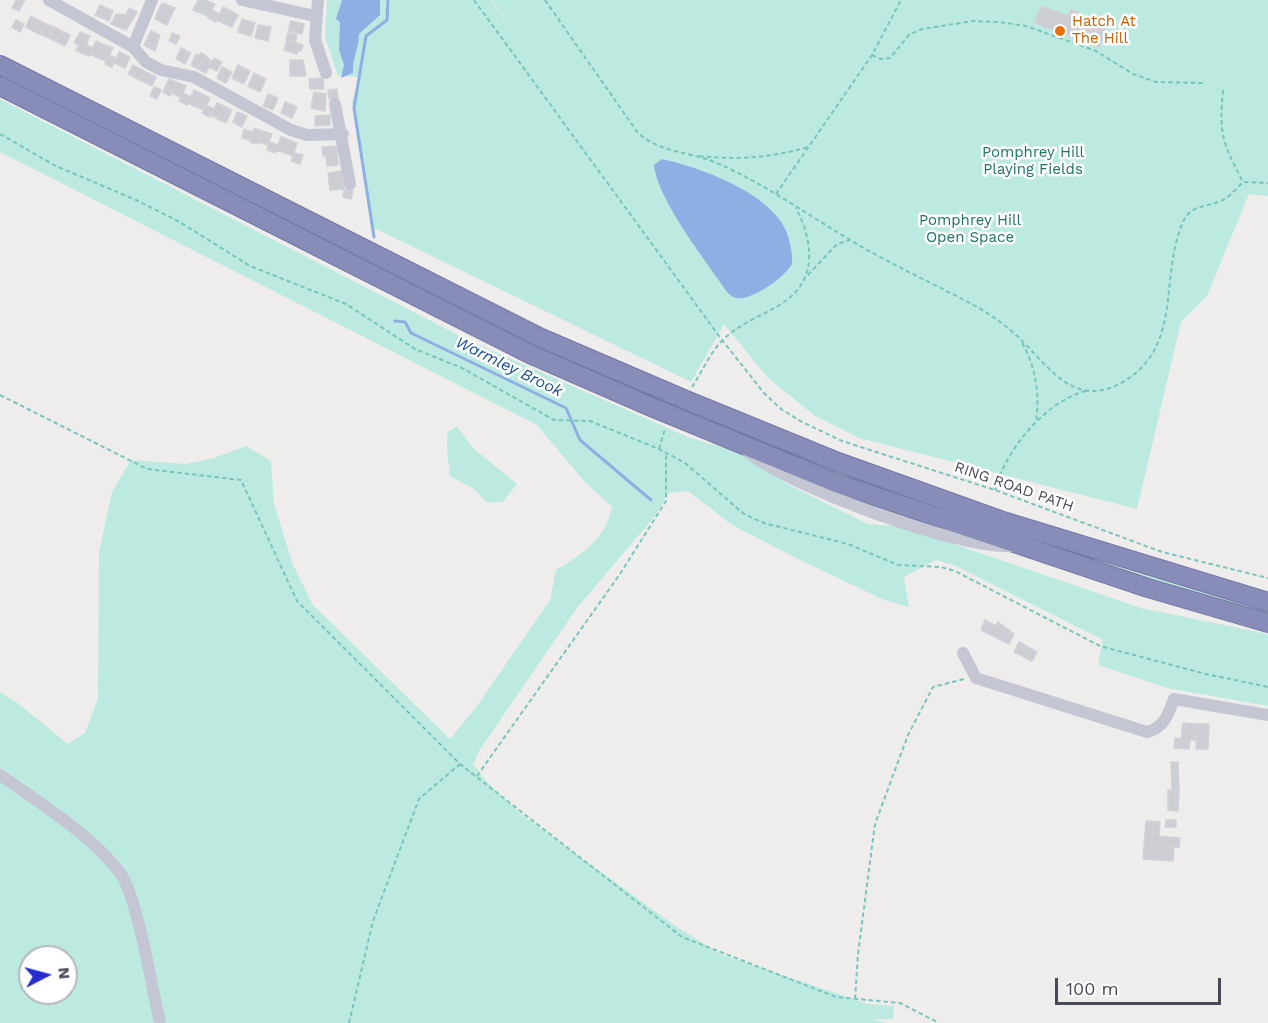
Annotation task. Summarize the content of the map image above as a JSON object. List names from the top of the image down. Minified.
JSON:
{"streets":{"path":["RING ROAD PATH"]},"water":["Warmley Brook"],"parks":["Pomphrey Hill Playing Fields","Pomphrey Hill Open Space"],"places":["Hatch At The Hill"],"scale_bar":"100 m","north":"right"}
